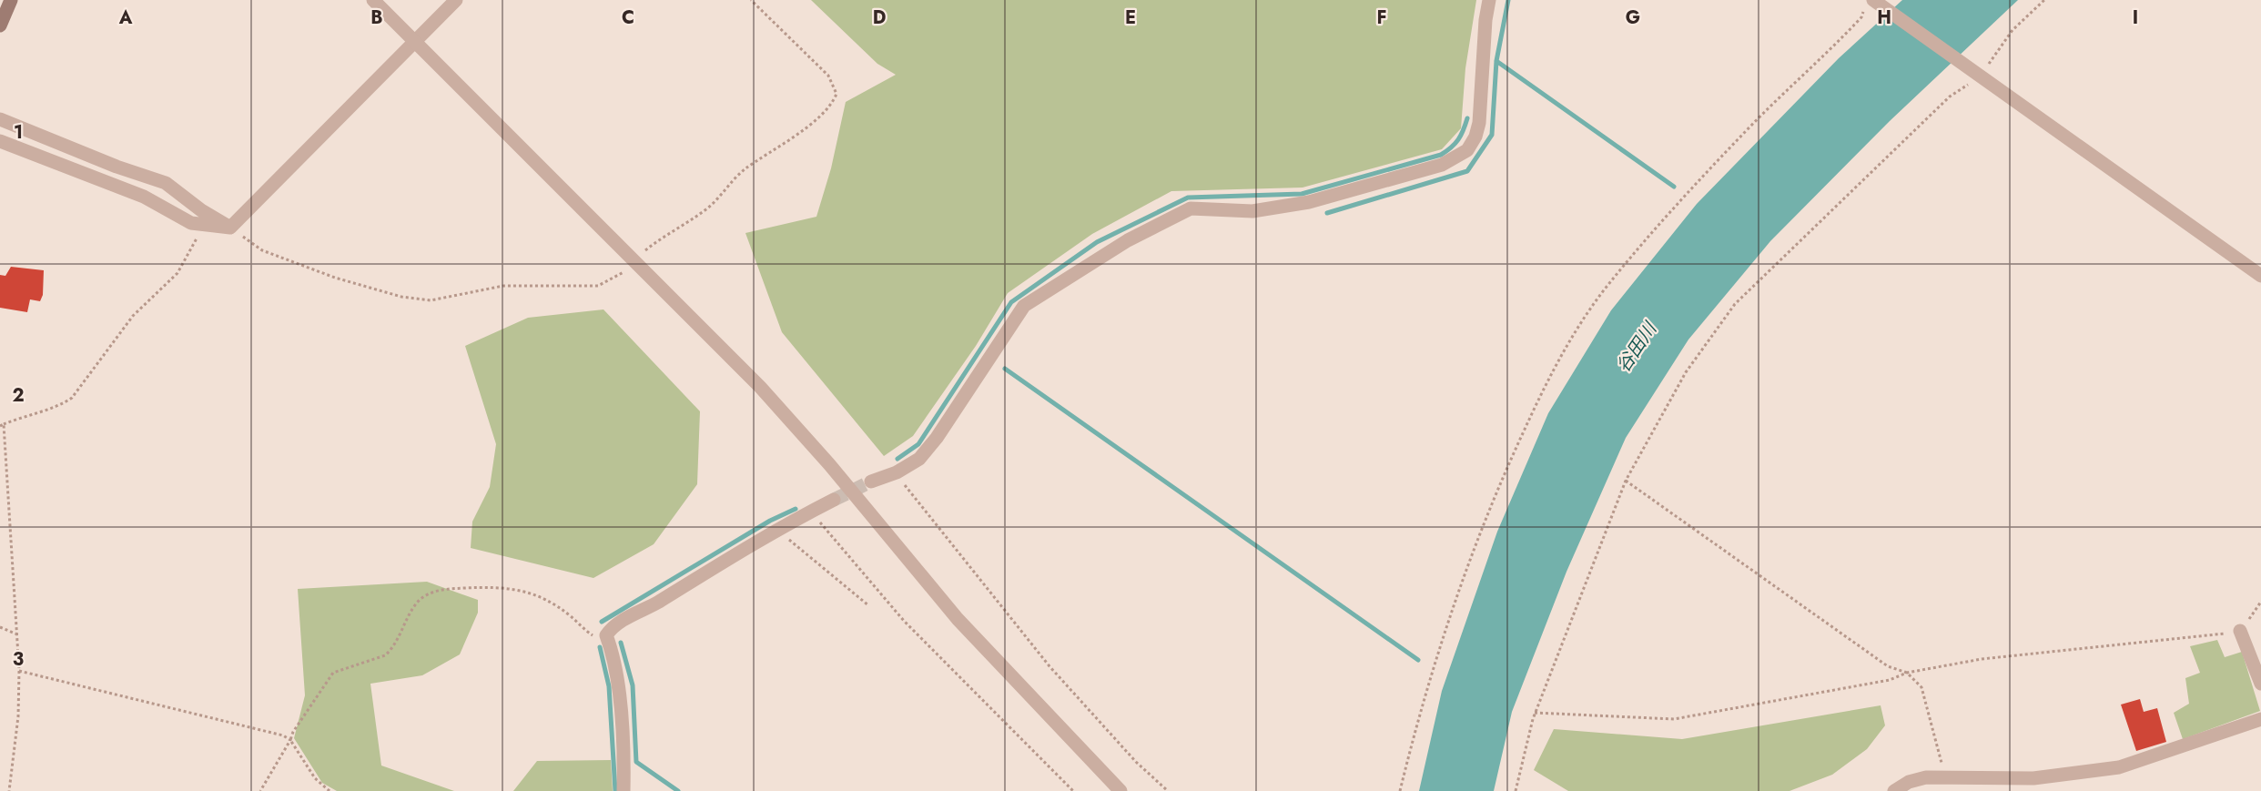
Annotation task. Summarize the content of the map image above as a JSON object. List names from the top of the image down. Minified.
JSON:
{"water":["谷田川"],"grid":{"columns":["A","B","C","D","E","F","G","H","I"],"rows":["1","2","3"]}}
